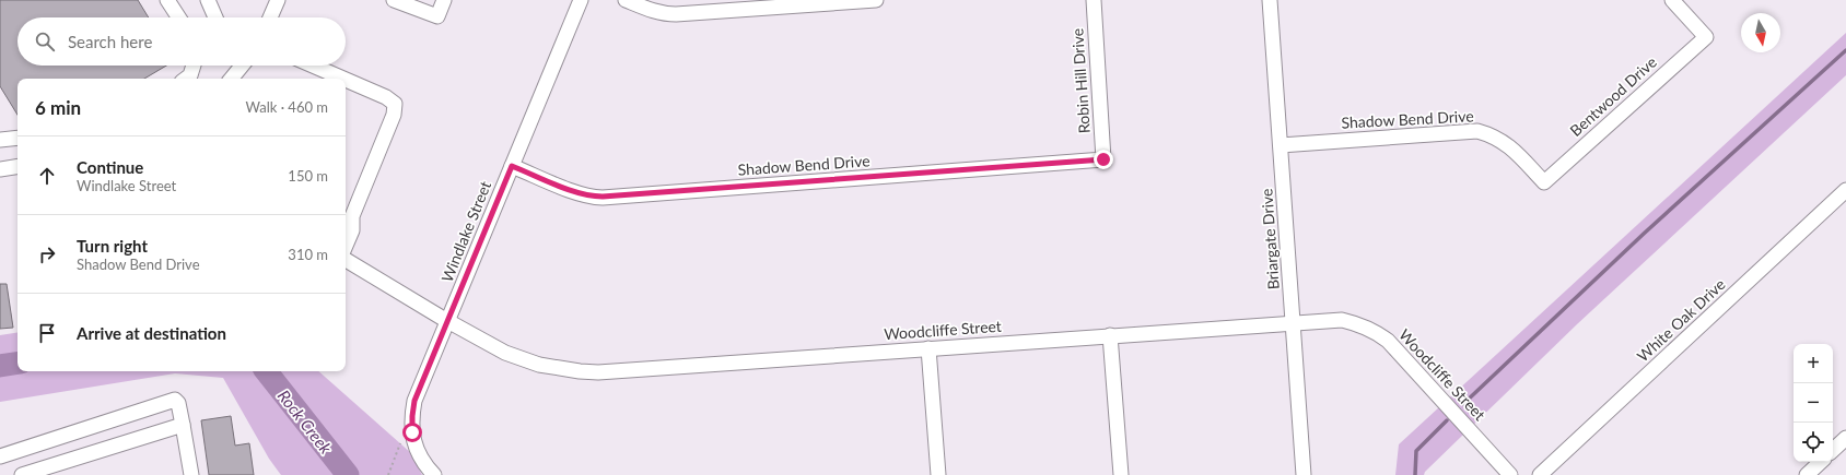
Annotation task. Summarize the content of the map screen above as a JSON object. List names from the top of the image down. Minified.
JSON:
{"streets":{"street":["Robin Hill Drive","Bentwood Drive","Shadow Bend Drive","Windlake Street","Briargate Drive","White Oak Drive","Woodcliffe Street"]},"crossings":[["Robin Hill Drive","Shadow Bend Drive"],["Bentwood Drive","Shadow Bend Drive"],["Shadow Bend Drive","Windlake Street"],["Shadow Bend Drive","Briargate Drive"],["Windlake Street","Woodcliffe Street"],["Briargate Drive","Woodcliffe Street"]],"water":["Rock Creek"],"north":"bottom","page":{"search":"Search here","heading":["6 min","Walk · 460 m"],"list":[["Continue","Windlake Street","150 m"],["Turn right","Shadow Bend Drive","310 m"],"Arrive at destination"],"map_buttons":["+","−"]}}
